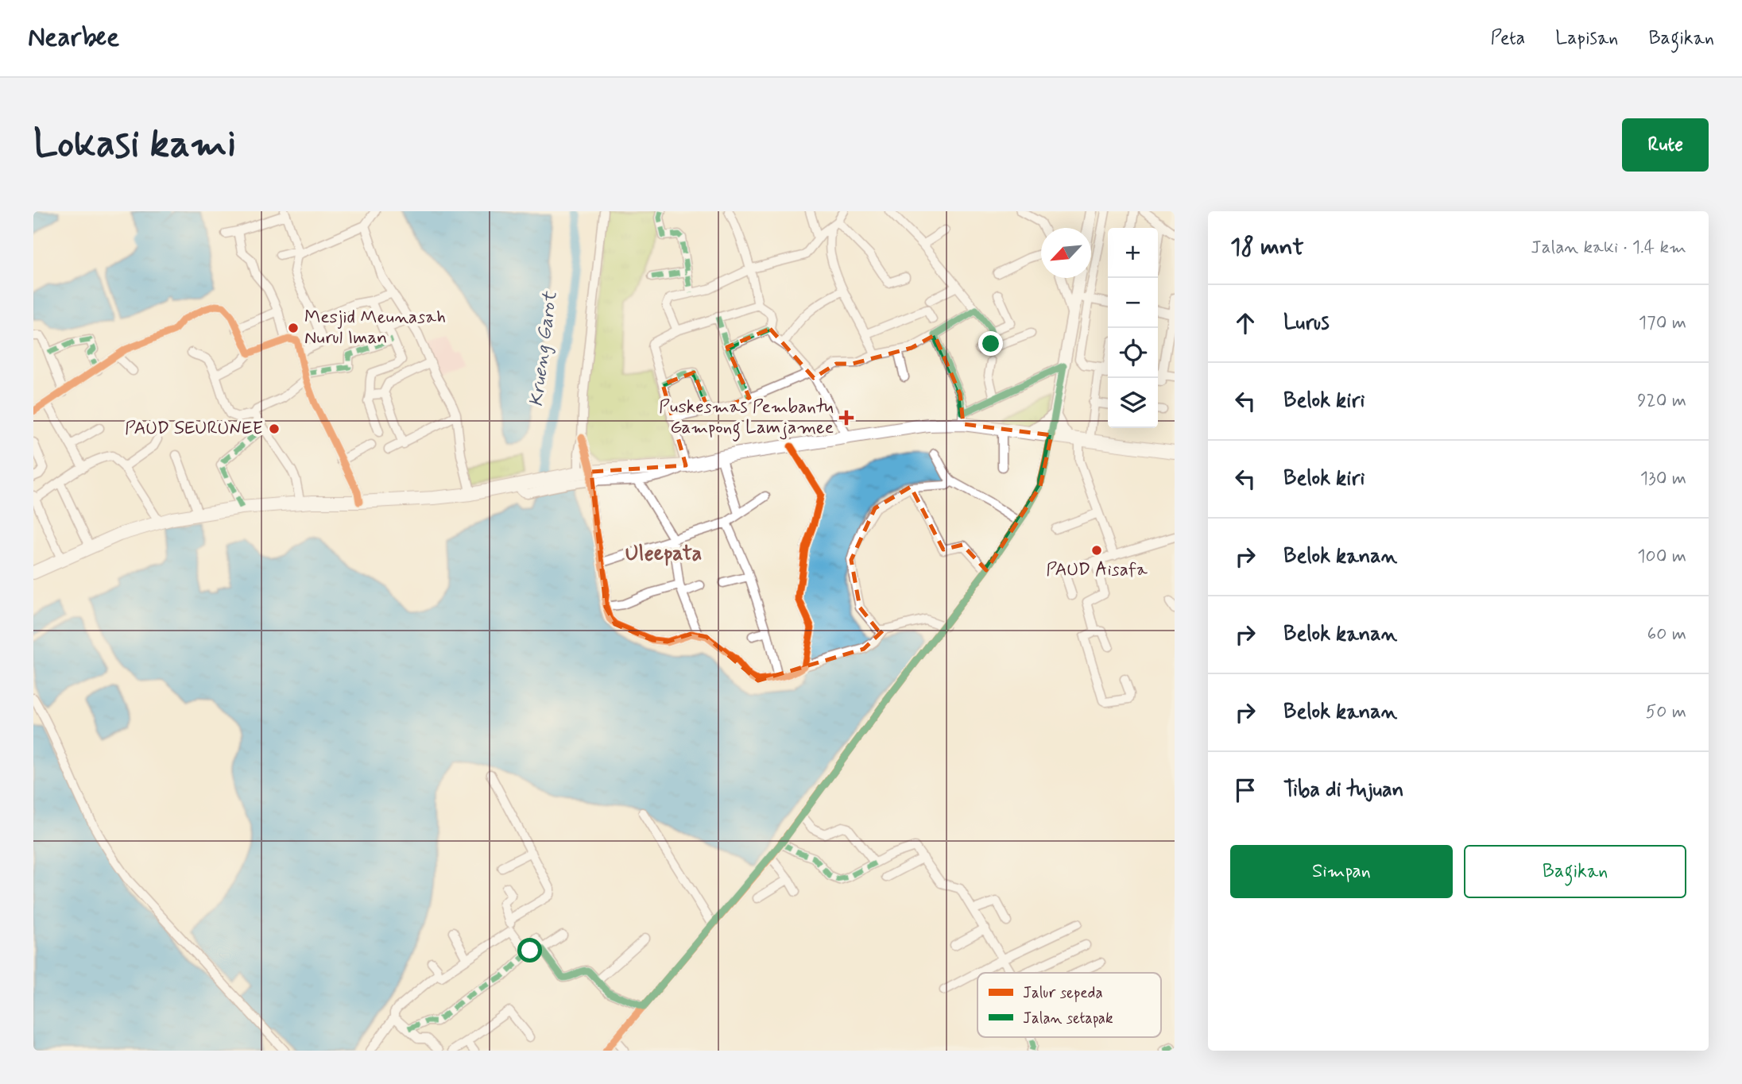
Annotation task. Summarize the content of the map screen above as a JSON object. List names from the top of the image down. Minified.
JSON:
{"districts":["Uleepata"],"water":["Krueng Garot"],"places":{"other":["Mesjid Meunasah Nurul Iman","PAUD SEURUNEE","PAUD Aisafa"],"health":["Puskesmas Pembantu Gampong Lamjamee"]},"legend":["Jalur sepeda","Jalan setapak"],"north":"bottom left","page":{"header":"Nearbee","nav":["Peta","Lapisan","Bagikan"],"buttons":["Rute",["Simpan","Bagikan"]],"title":"Lokasi kami","heading":["18 mnt","Jalan kaki · 1.4 km"],"map_buttons":["+","−"],"list":[["Lurus","170 m"],["Belok kiri","920 m"],["Belok kiri","130 m"],["Belok kanan","100 m"],["Belok kanan","60 m"],["Belok kanan","50 m"],"Tiba di tujuan"]}}
